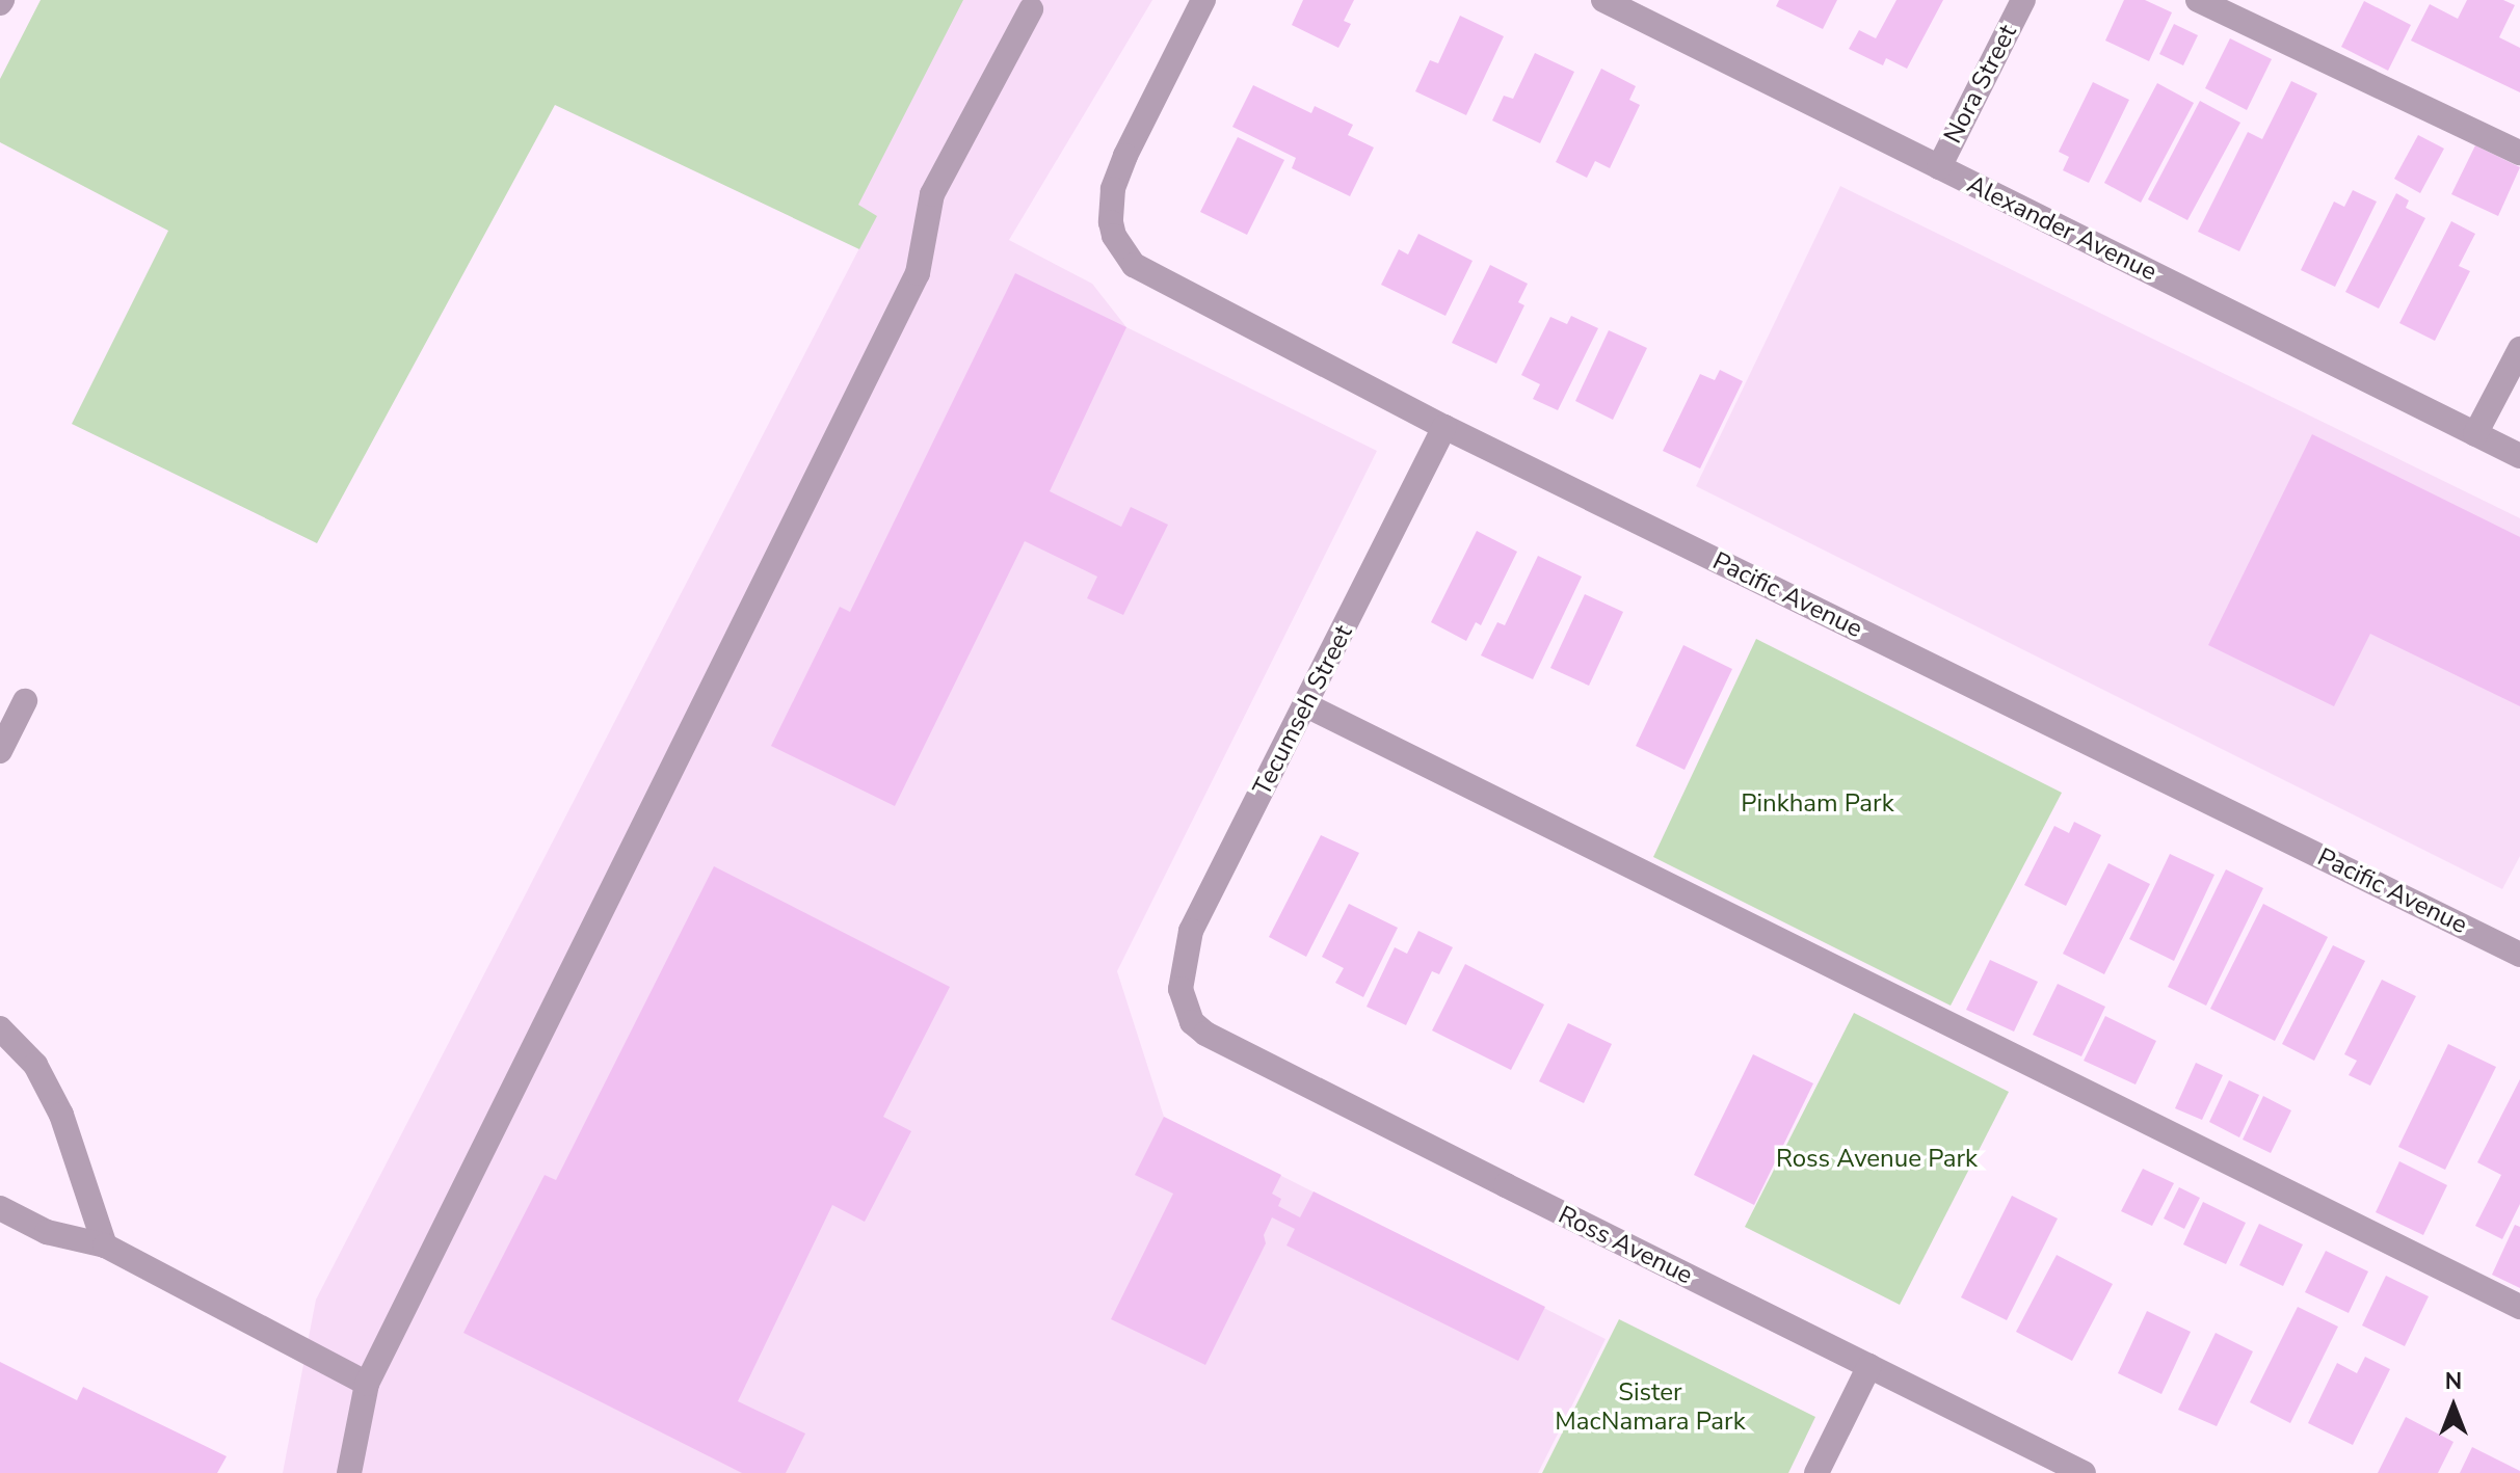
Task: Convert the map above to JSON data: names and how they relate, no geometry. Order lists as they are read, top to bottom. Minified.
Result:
{"streets":{"street":["Nora Street","Alexander Avenue","Pacific Avenue","Tecumseh Street","Ross Avenue"]},"crossings":[["Nora Street","Alexander Avenue"],["Pacific Avenue","Tecumseh Street"],["Tecumseh Street","Ross Avenue"]],"parks":["Pinkham Park","Ross Avenue Park","Sister MacNamara Park"],"north":"top"}
